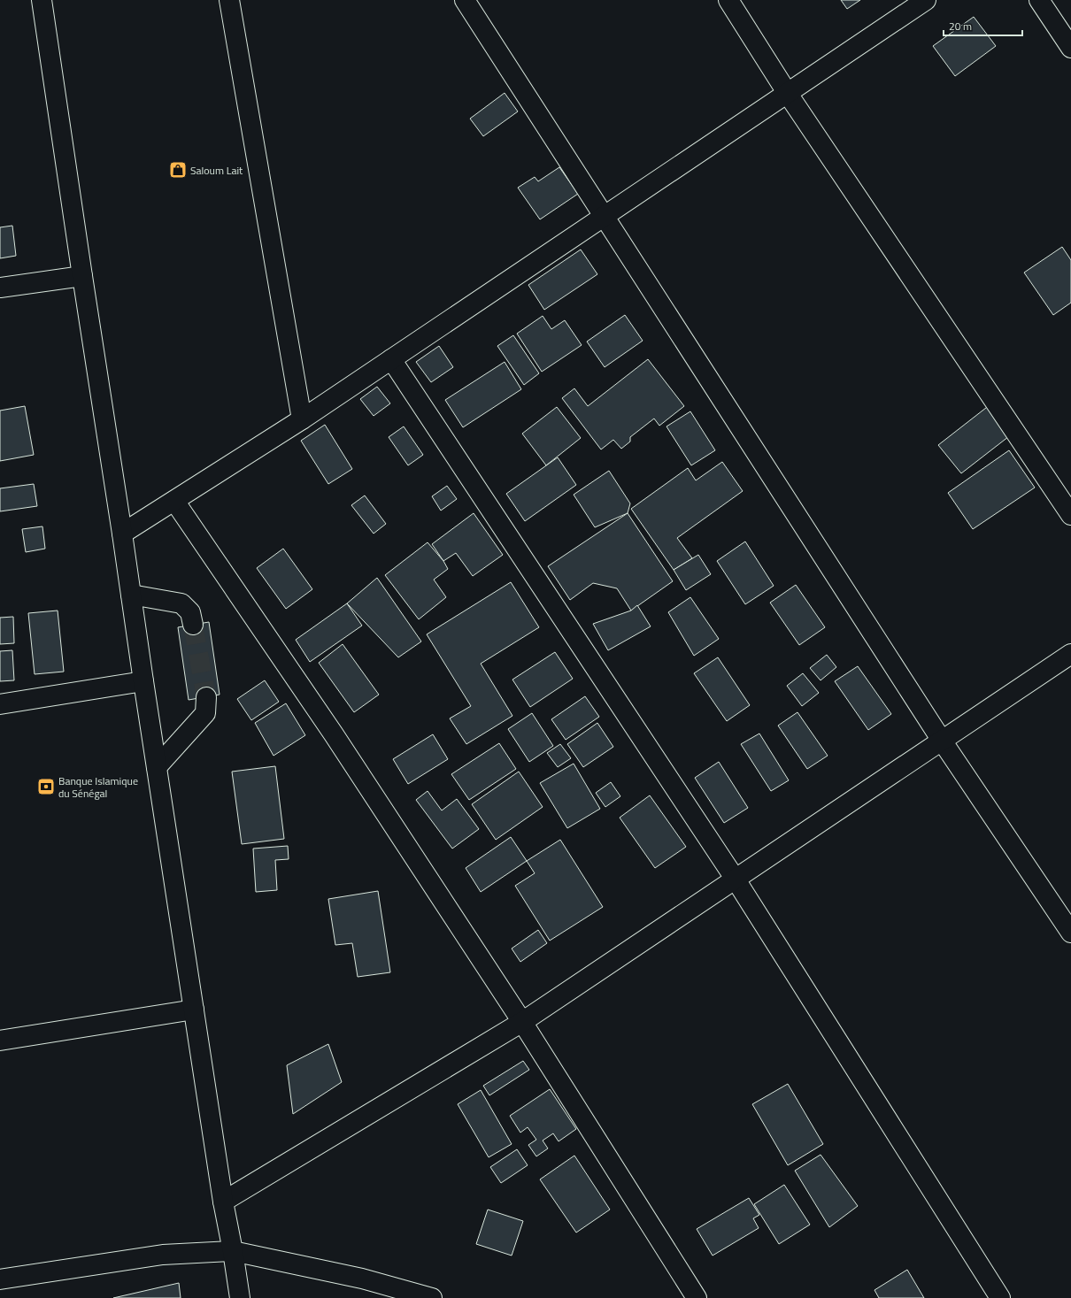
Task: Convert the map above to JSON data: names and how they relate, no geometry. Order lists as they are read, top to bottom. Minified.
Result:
{"places":{"shop":["Saloum Lait"],"bank":["Banque Islamique du Sénégal"]},"scale_bar":"20 m"}
